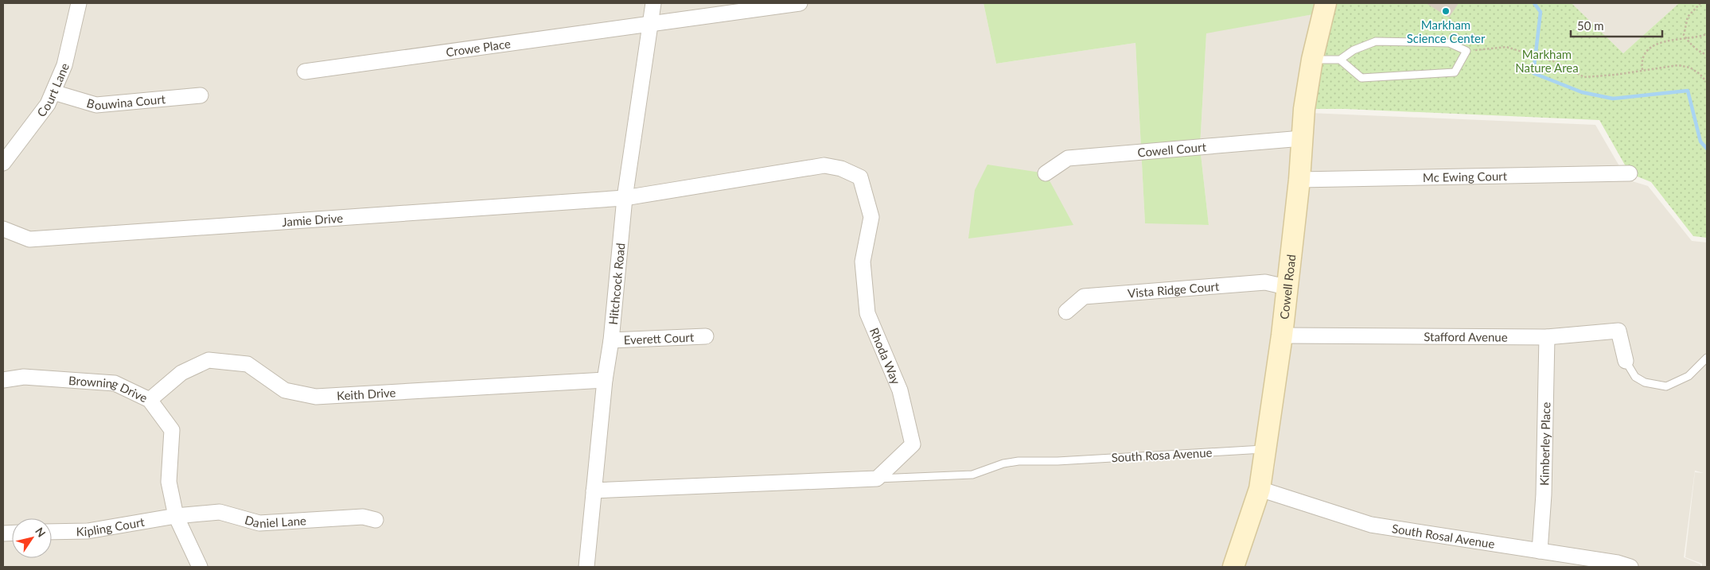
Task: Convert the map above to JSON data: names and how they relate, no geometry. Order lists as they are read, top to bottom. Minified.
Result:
{"streets":{"street":["Crowe Place","Court Lane","Bouwina Court","Cowell Court","Mc Ewing Court","Jamie Drive","Hitchcock Road","Cowell Road","Vista Ridge Court","Stafford Avenue","Everett Court","Rhoda Way","Browning Drive","Keith Drive","Kimberley Place","Daniel Lane","Kipling Court","South Rosal Avenue"],"lane":["South Rosa Avenue"]},"crossings":[["Crowe Place","Hitchcock Road"],["Court Lane","Bouwina Court"],["Cowell Court","Cowell Road"],["Mc Ewing Court","Cowell Road"],["Jamie Drive","Hitchcock Road"],["Jamie Drive","Rhoda Way"],["Hitchcock Road","Everett Court"],["Hitchcock Road","Rhoda Way"],["Hitchcock Road","Keith Drive"],["Cowell Road","Vista Ridge Court"],["Cowell Road","Stafford Avenue"],["Cowell Road","South Rosa Avenue"],["Cowell Road","South Rosal Avenue"],["Stafford Avenue","Kimberley Place"],["Rhoda Way","South Rosa Avenue"],["Browning Drive","Keith Drive"],["Browning Drive","Daniel Lane"],["Browning Drive","Kipling Court"],["Kimberley Place","South Rosal Avenue"],["Daniel Lane","Kipling Court"]],"parks":["Markham Nature Area"],"places":["Markham Science Center"],"scale_bar":"50 m","north":"top right"}
